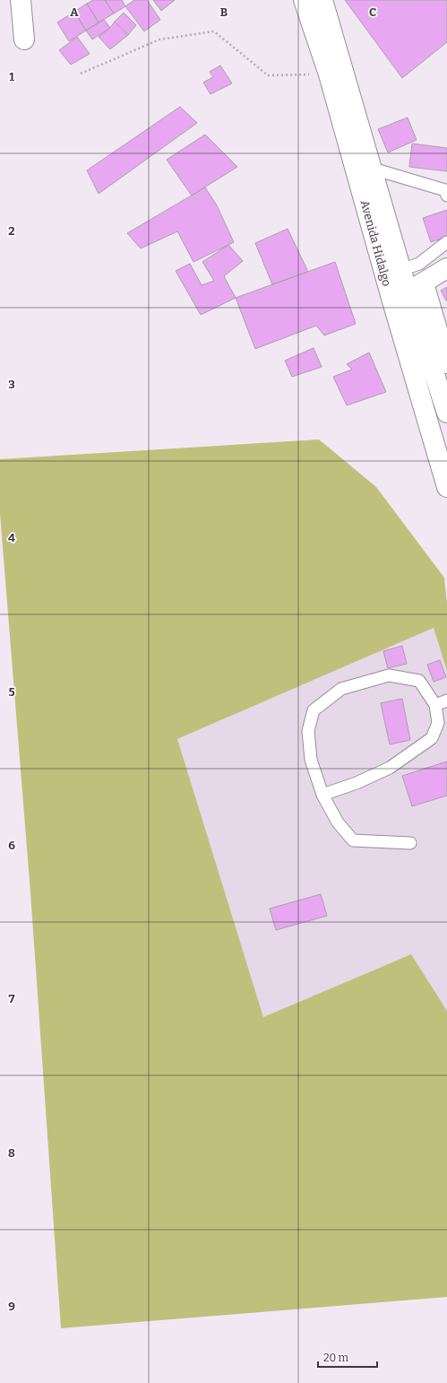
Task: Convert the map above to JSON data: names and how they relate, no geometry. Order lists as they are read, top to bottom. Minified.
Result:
{"streets":{"main road":["Avenida Hidalgo"]},"scale_bar":"20 m","grid":{"columns":["A","B","C"],"rows":["1","2","3","4","5","6","7","8","9"]}}
